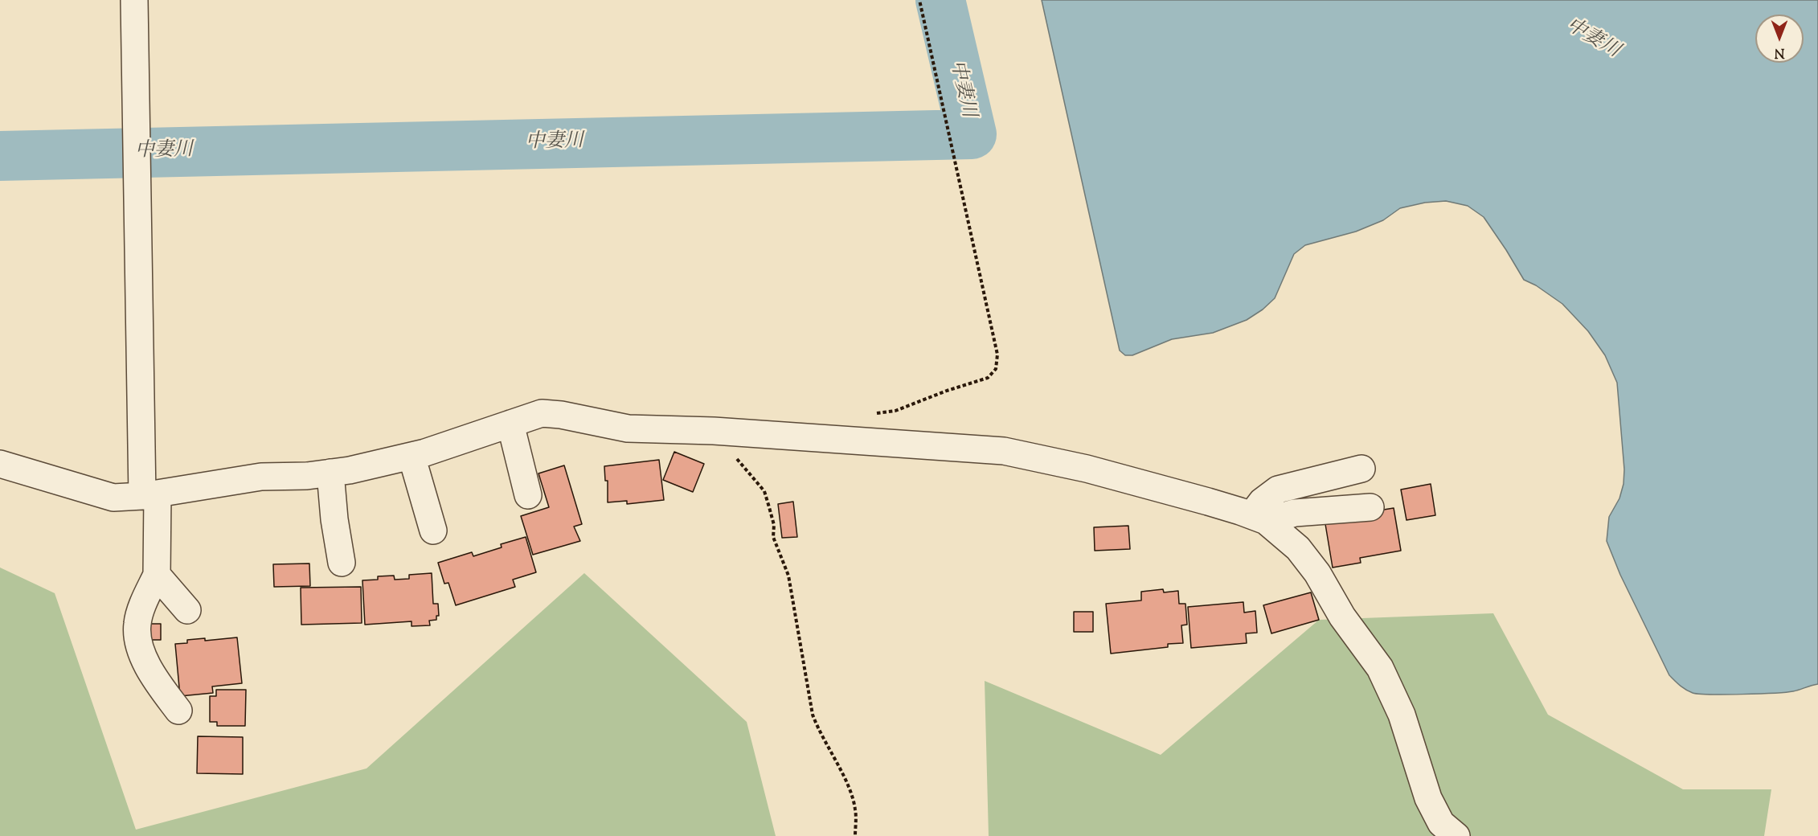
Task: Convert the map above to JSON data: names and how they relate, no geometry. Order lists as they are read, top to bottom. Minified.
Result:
{"water":["中妻川"],"north":"bottom"}
